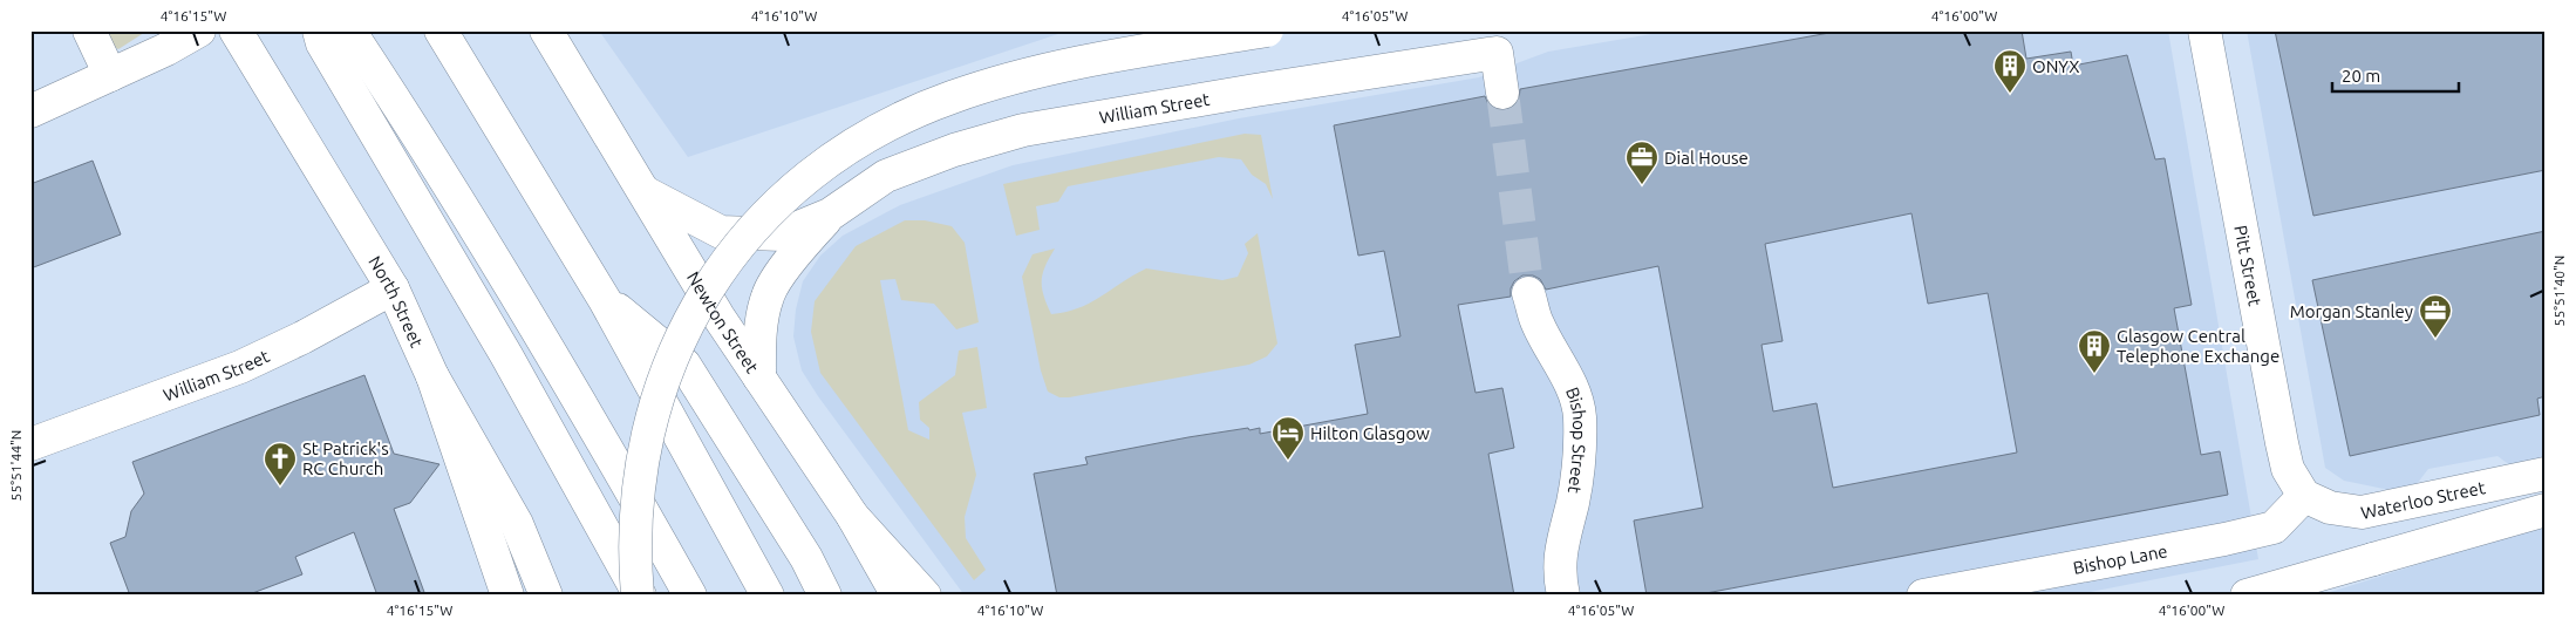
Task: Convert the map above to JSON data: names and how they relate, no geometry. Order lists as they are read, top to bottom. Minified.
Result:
{"streets":{"main road":["William Street","Pitt Street","North Street","Newton Street","Bishop Street","Waterloo Street","Bishop Lane"]},"crossings":[["William Street","North Street"],["William Street","Newton Street"],["Pitt Street","Waterloo Street"],["Pitt Street","Bishop Lane"],["Waterloo Street","Bishop Lane"]],"places":{"building":["ONYX","Glasgow Central Telephone Exchange"],"office":["Dial House","Morgan Stanley"],"hotel":["Hilton Glasgow"],"church":["St Patrick's RC Church"]},"scale_bar":"20 m","coordinates":["4°16'15\"W","4°16'10\"W","4°16'05\"W","4°16'00\"W","55°51'40\"N","55°51'44\"N"]}
